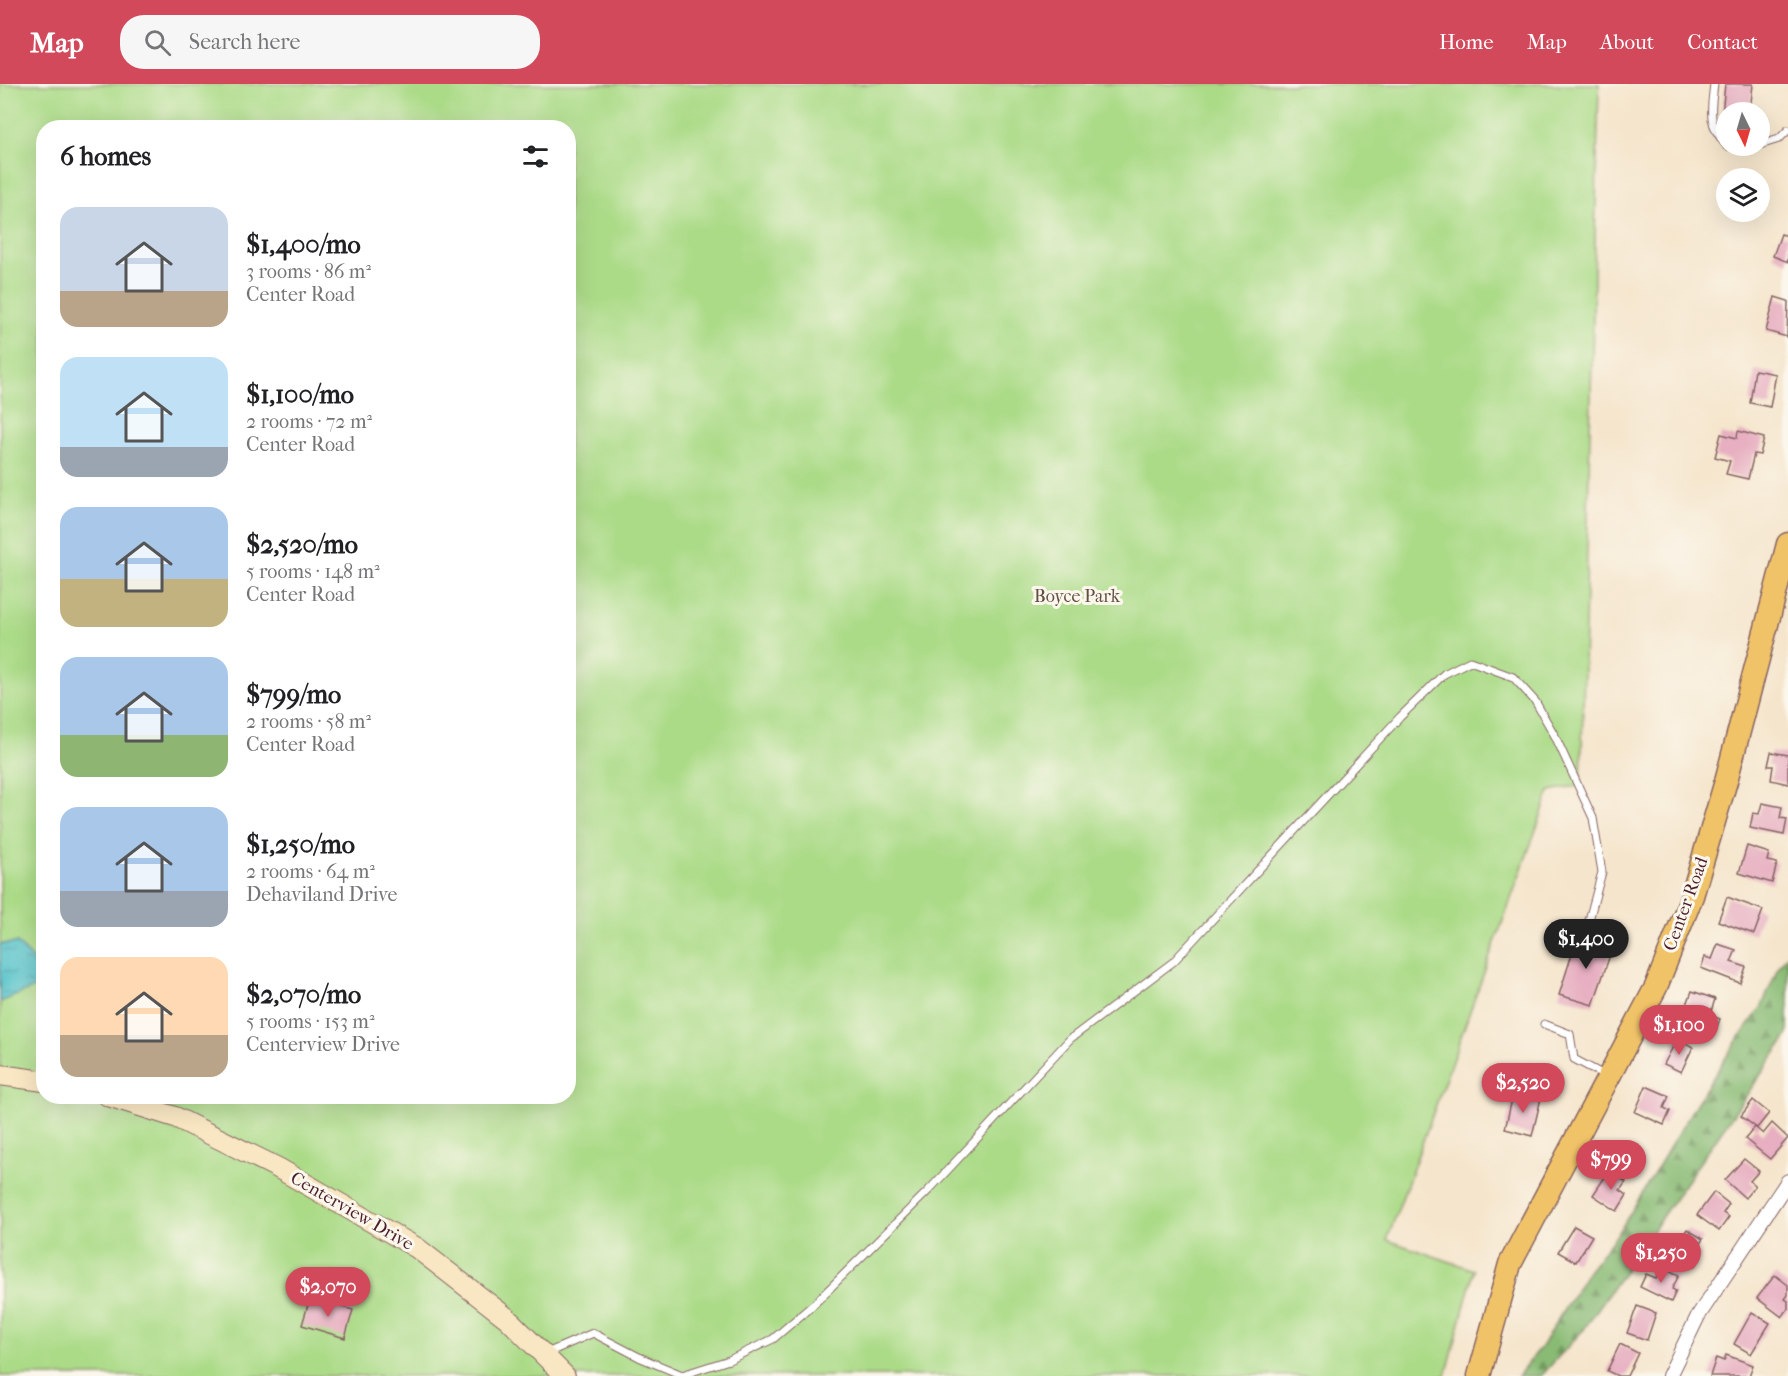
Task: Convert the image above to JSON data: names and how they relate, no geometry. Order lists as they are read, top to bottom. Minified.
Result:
{"streets":{"main road":["Center Road"],"street":["Centerview Drive"]},"parks":["Boyce Park"],"north":"bottom","page":{"header":"Map","search":"Search here","nav":["Home","Map","About","Contact"],"heading":"6 homes","list":[{"name":"$1,400/mo","note":"3 rooms · 86 m² · Center Road"},{"name":"$1,100/mo","note":"2 rooms · 72 m² · Center Road"},{"name":"$2,520/mo","note":"5 rooms · 148 m² · Center Road"},{"name":"$799/mo","note":"2 rooms · 58 m² · Center Road"},{"name":"$1,250/mo","note":"2 rooms · 64 m² · Dehaviland Drive"},{"name":"$2,070/mo","note":"5 rooms · 153 m² · Centerview Drive"}],"price":["$1,400","$1,100","$2,520","$799","$1,250","$2,070"]}}
